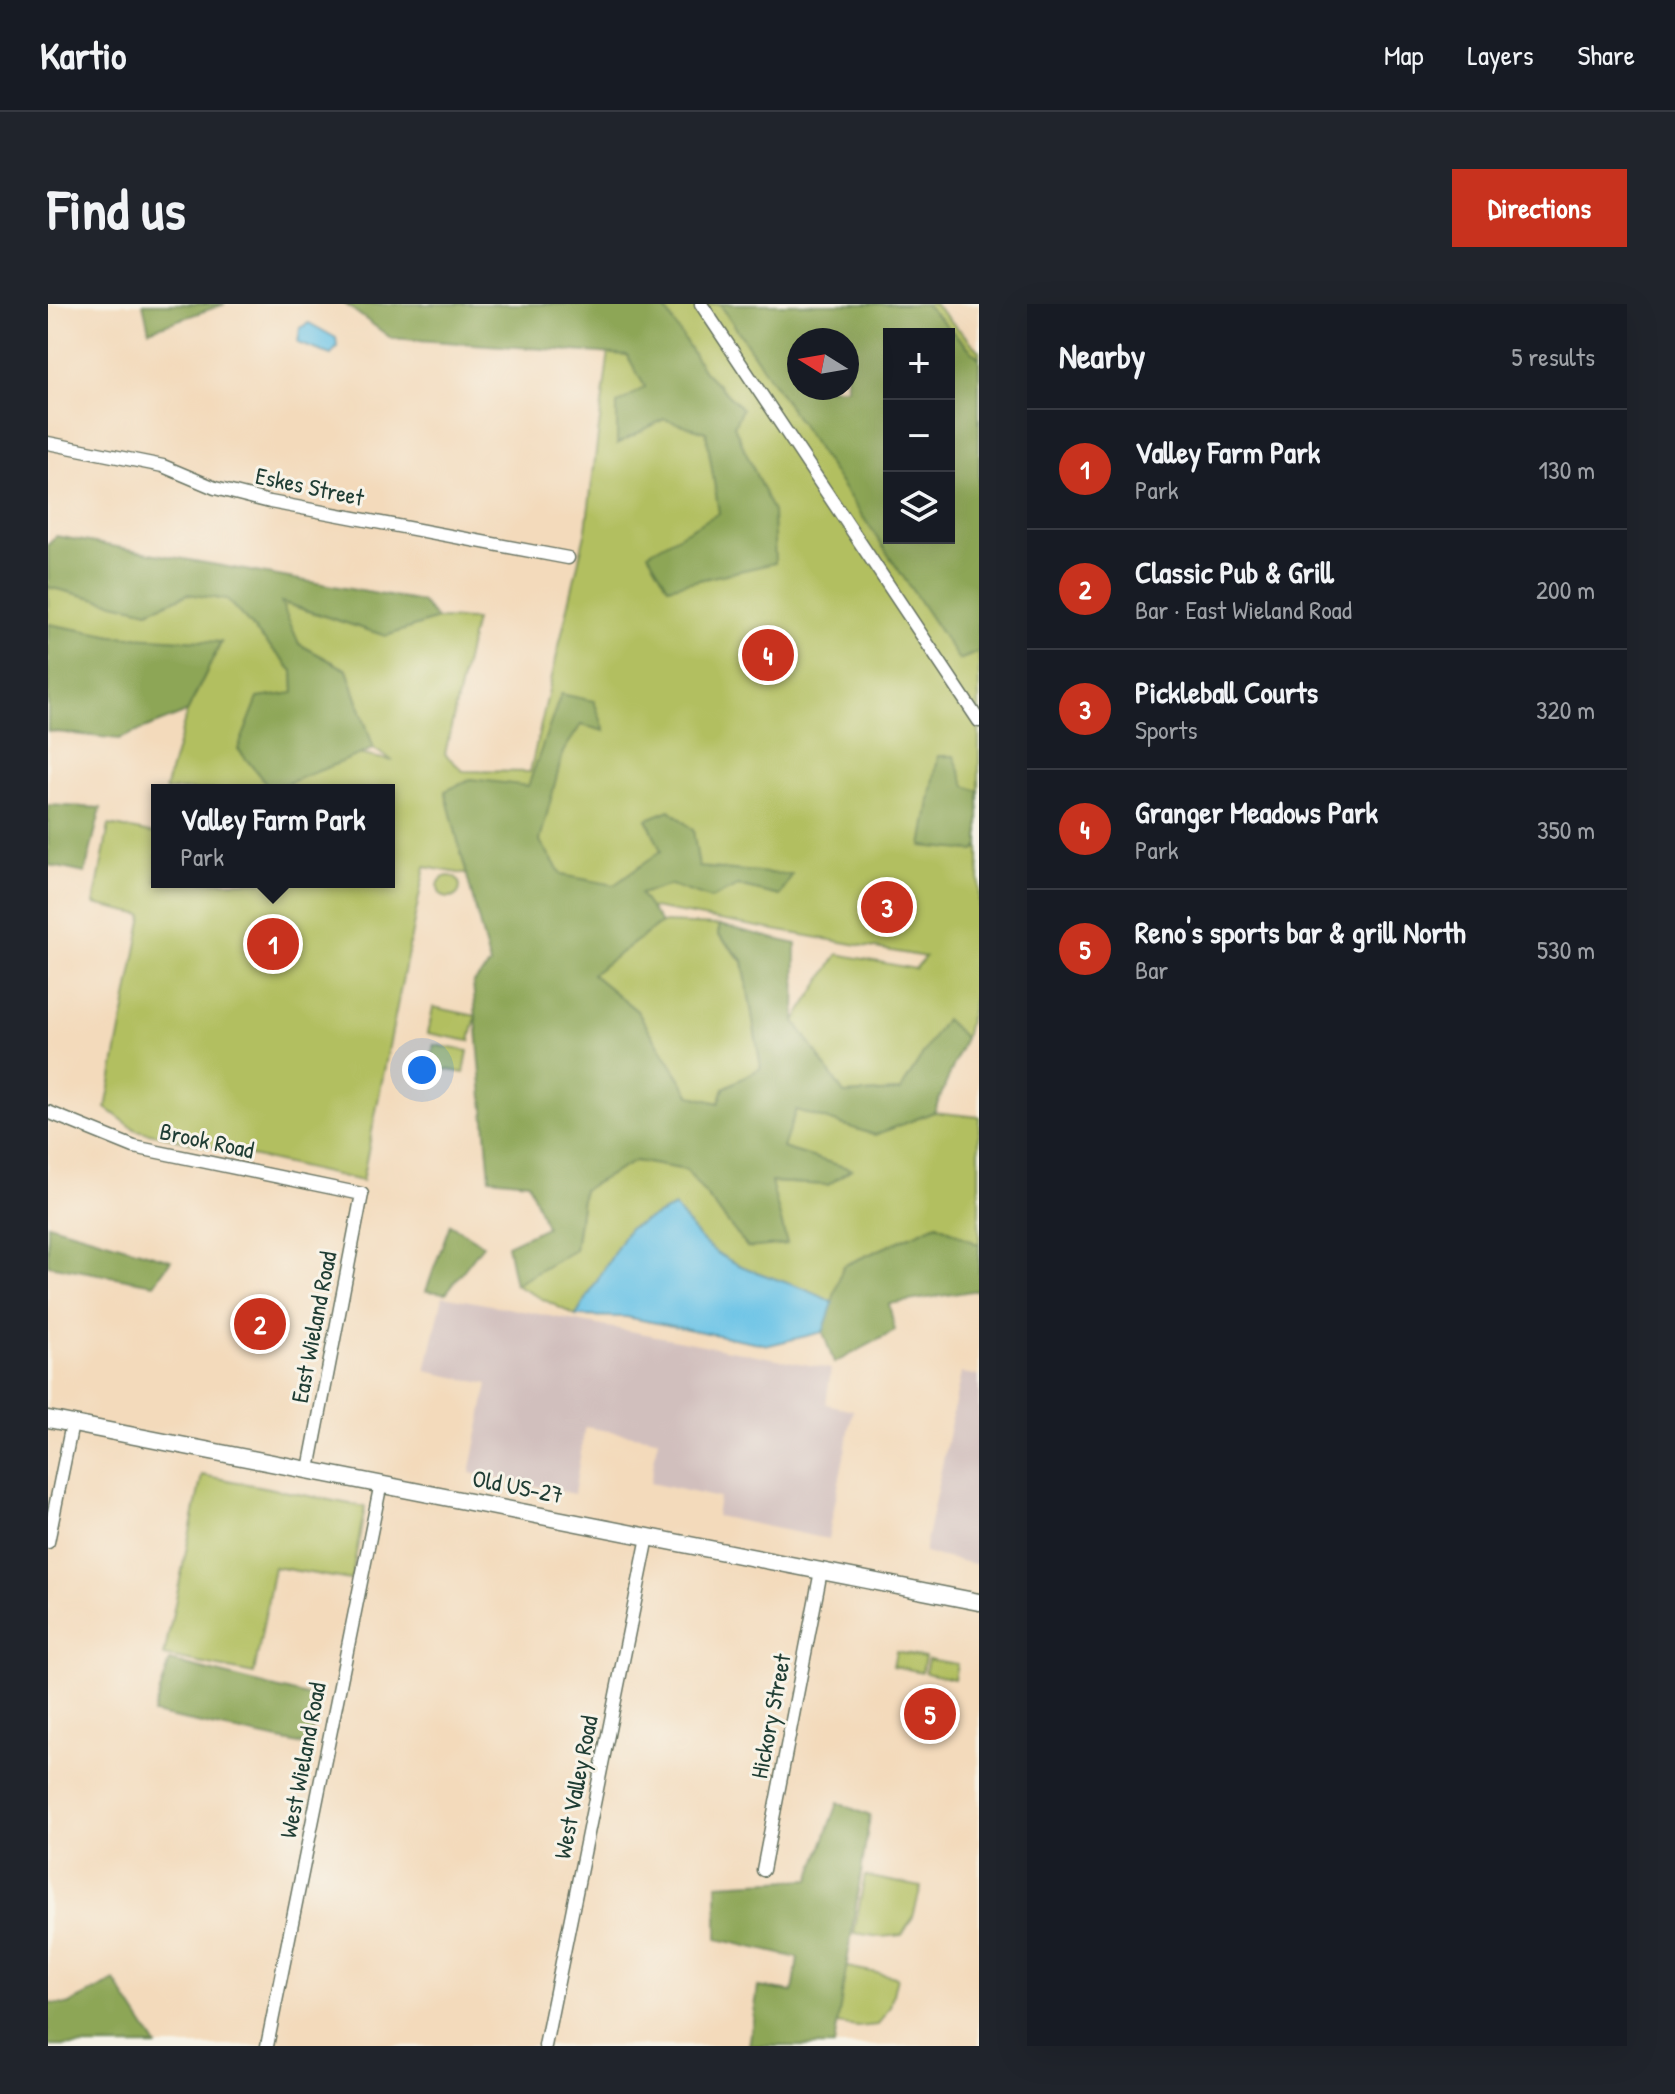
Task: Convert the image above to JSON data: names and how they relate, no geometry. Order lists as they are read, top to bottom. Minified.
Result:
{"streets":{"main road":["Old US-27"],"street":["Eskes Street","Brook Road","East Wieland Road","Hickory Street","West Wieland Road","West Valley Road"]},"crossings":[["Brook Road","East Wieland Road"],["East Wieland Road","Old US-27"],["Old US-27","Hickory Street"],["Old US-27","West Wieland Road"],["Old US-27","West Valley Road"]],"north":"left","page":{"header":"Kartio","nav":["Map","Layers","Share"],"buttons":"Directions","title":"Find us","heading":["Nearby","5 results"],"map_buttons":["+","−"],"list":[{"mark":"1","name":"Valley Farm Park","note":"Park","value":"130 m"},{"mark":"2","name":"Classic Pub & Grill","note":"Bar · East Wieland Road","value":"200 m"},{"mark":"3","name":"Pickleball Courts","note":"Sports","value":"320 m"},{"mark":"4","name":"Granger Meadows Park","note":"Park","value":"350 m"},{"mark":"5","name":"Reno's sports bar & grill North","note":"Bar","value":"530 m"}],"pins":["4","3","1","2","5"],"popup":["Valley Farm Park","Park"]}}
